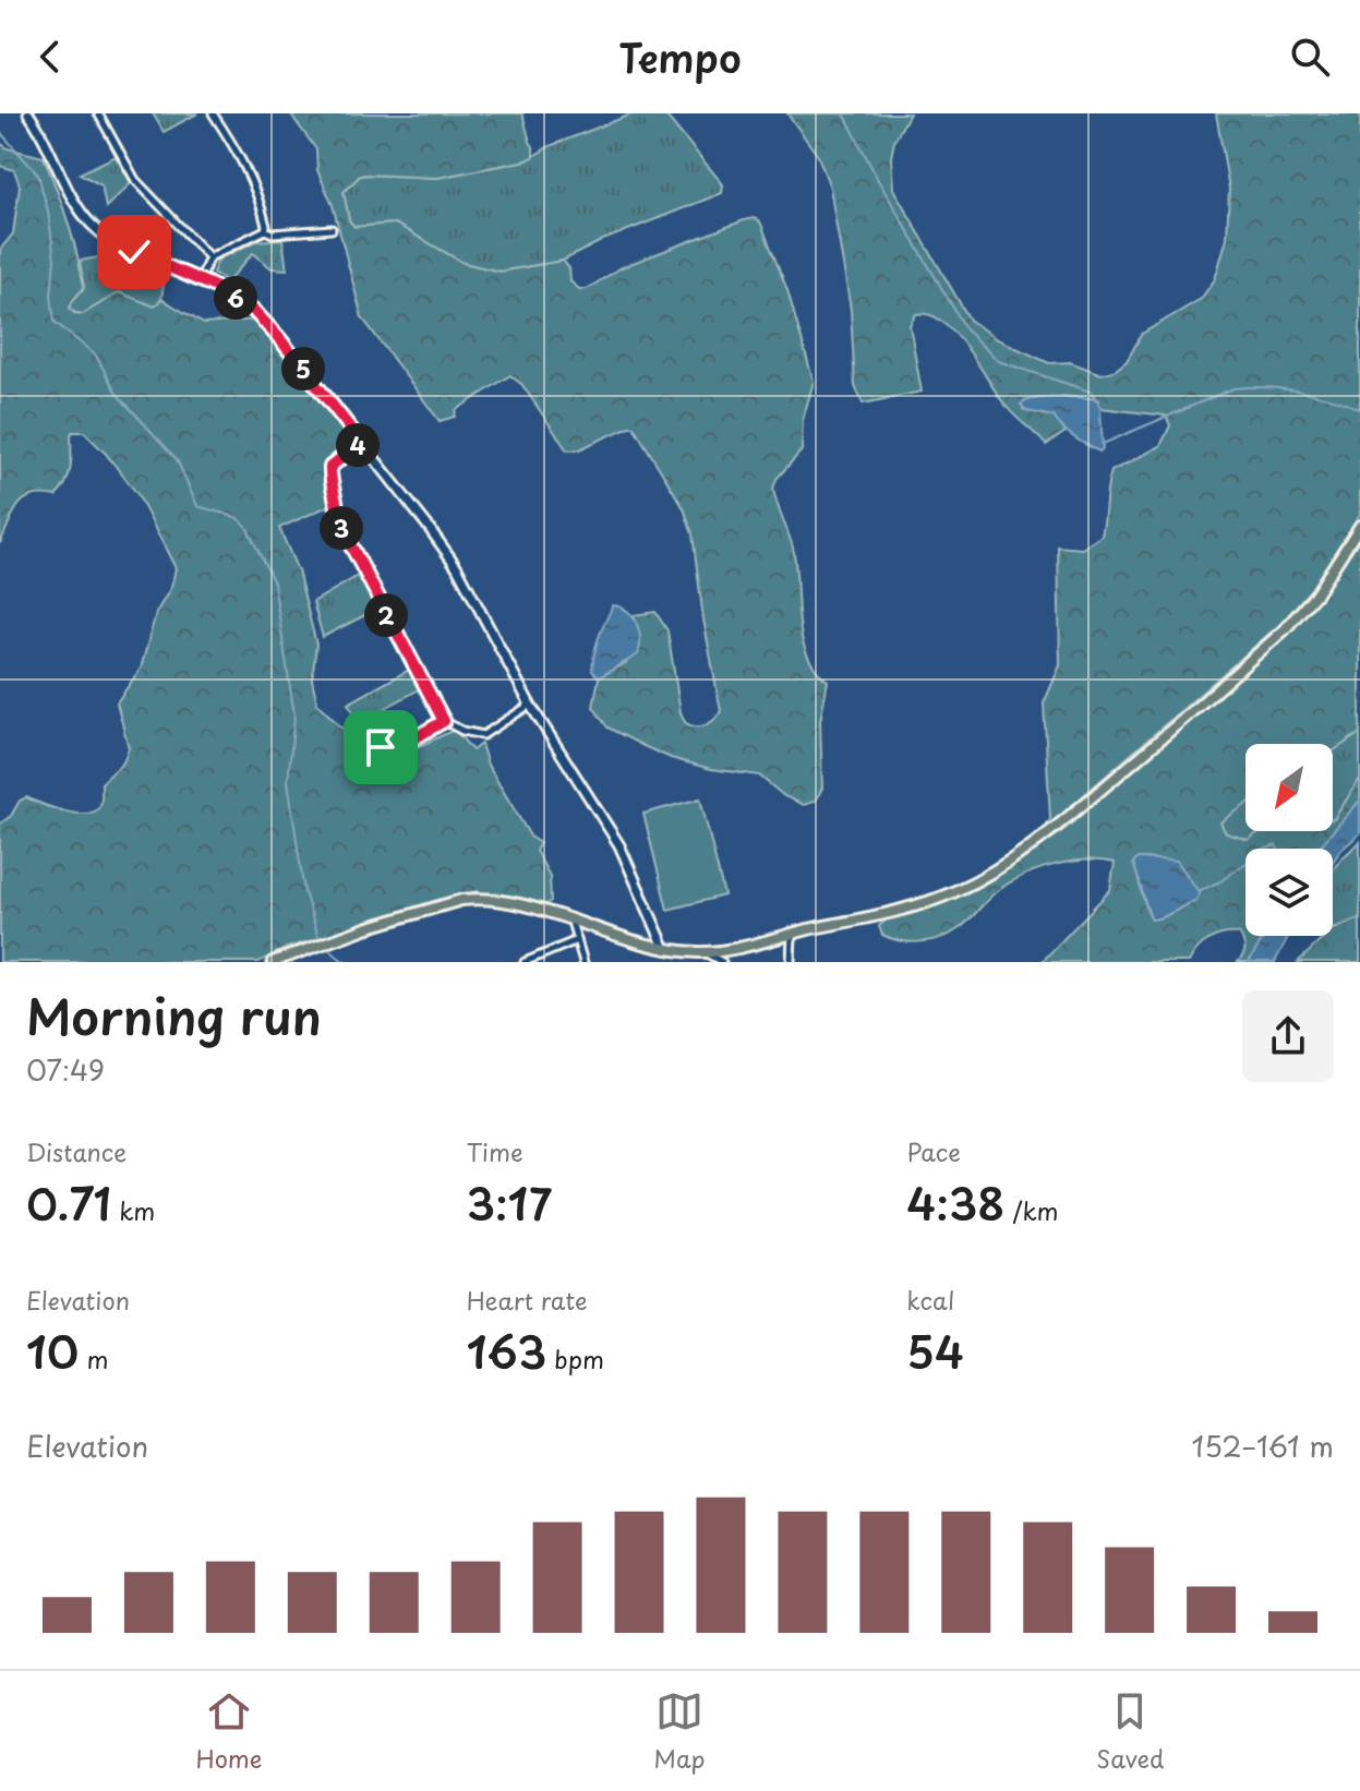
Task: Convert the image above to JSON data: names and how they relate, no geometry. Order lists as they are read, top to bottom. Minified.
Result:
{"north":"bottom left","page":{"header":"Tempo","pins":["6","5","4","3","2"],"heading":["Morning run","07:49"],"stats":[["Distance","0.71 km"],["Time","3:17"],["Pace","4:38 /km"],["Elevation","10 m"],["Heart rate","163 bpm"],["kcal","54"]],"chart":["Elevation","152–161 m"],"tabs":["Home","Map","Saved"]}}
